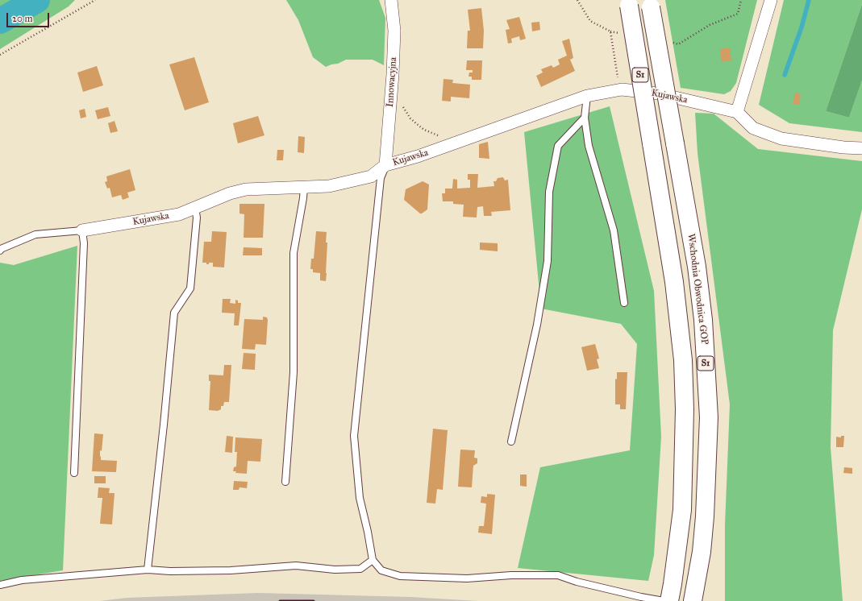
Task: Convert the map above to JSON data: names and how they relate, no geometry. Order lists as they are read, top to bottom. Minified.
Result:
{"streets":{"highway":["S1","Wschodnia Obwodnica GOP"],"street":["Innowacyjna","Kujawska"]},"crossings":[["Innowacyjna","Kujawska"]],"scale_bar":"20 m"}
